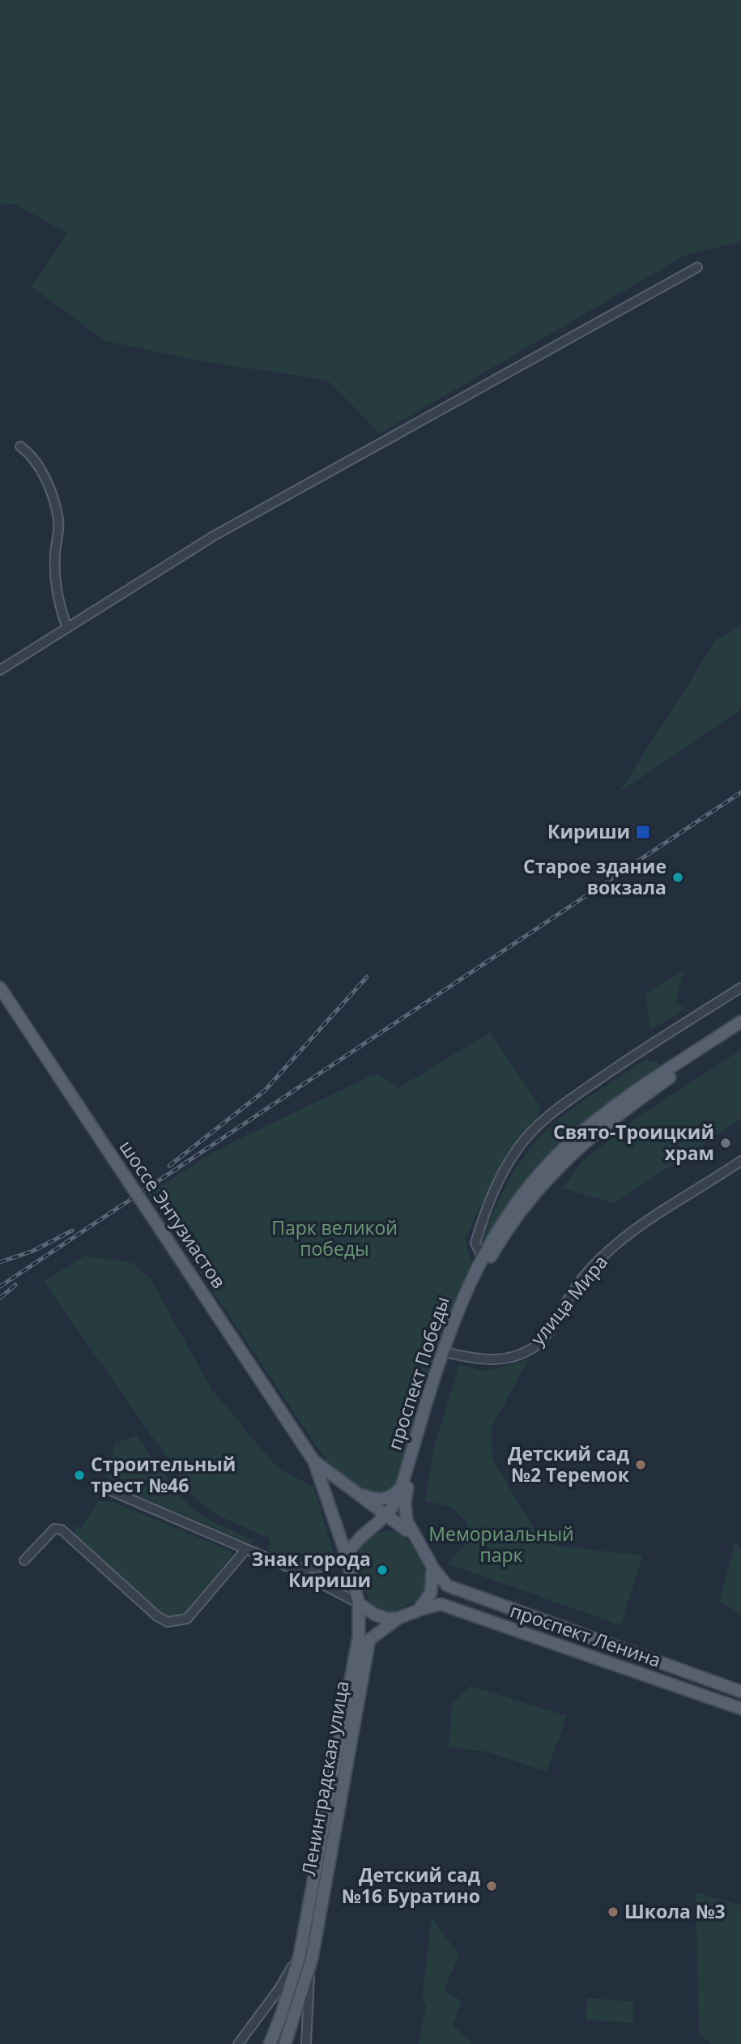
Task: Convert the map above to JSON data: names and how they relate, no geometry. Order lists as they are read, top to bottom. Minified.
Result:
{"streets":{"main road":["шоссе Энтузиастов","проспект Победы","проспект Ленина","Ленинградская улица"],"street":["улица Мира"]},"crossings":[["улица Мира","проспект Победы"],["проспект Ленина","Ленинградская улица"]],"parks":["Парк великой победы","Мемориальный парк"],"places":{"transit":["Кириши"],"other":["Старое здание вокзала","Свято-Троицкий храм","Детский сад №2 Теремок","Строительный трест №46","Знак города Кириши","Детский сад №16 Буратино","Школа №3"]}}
